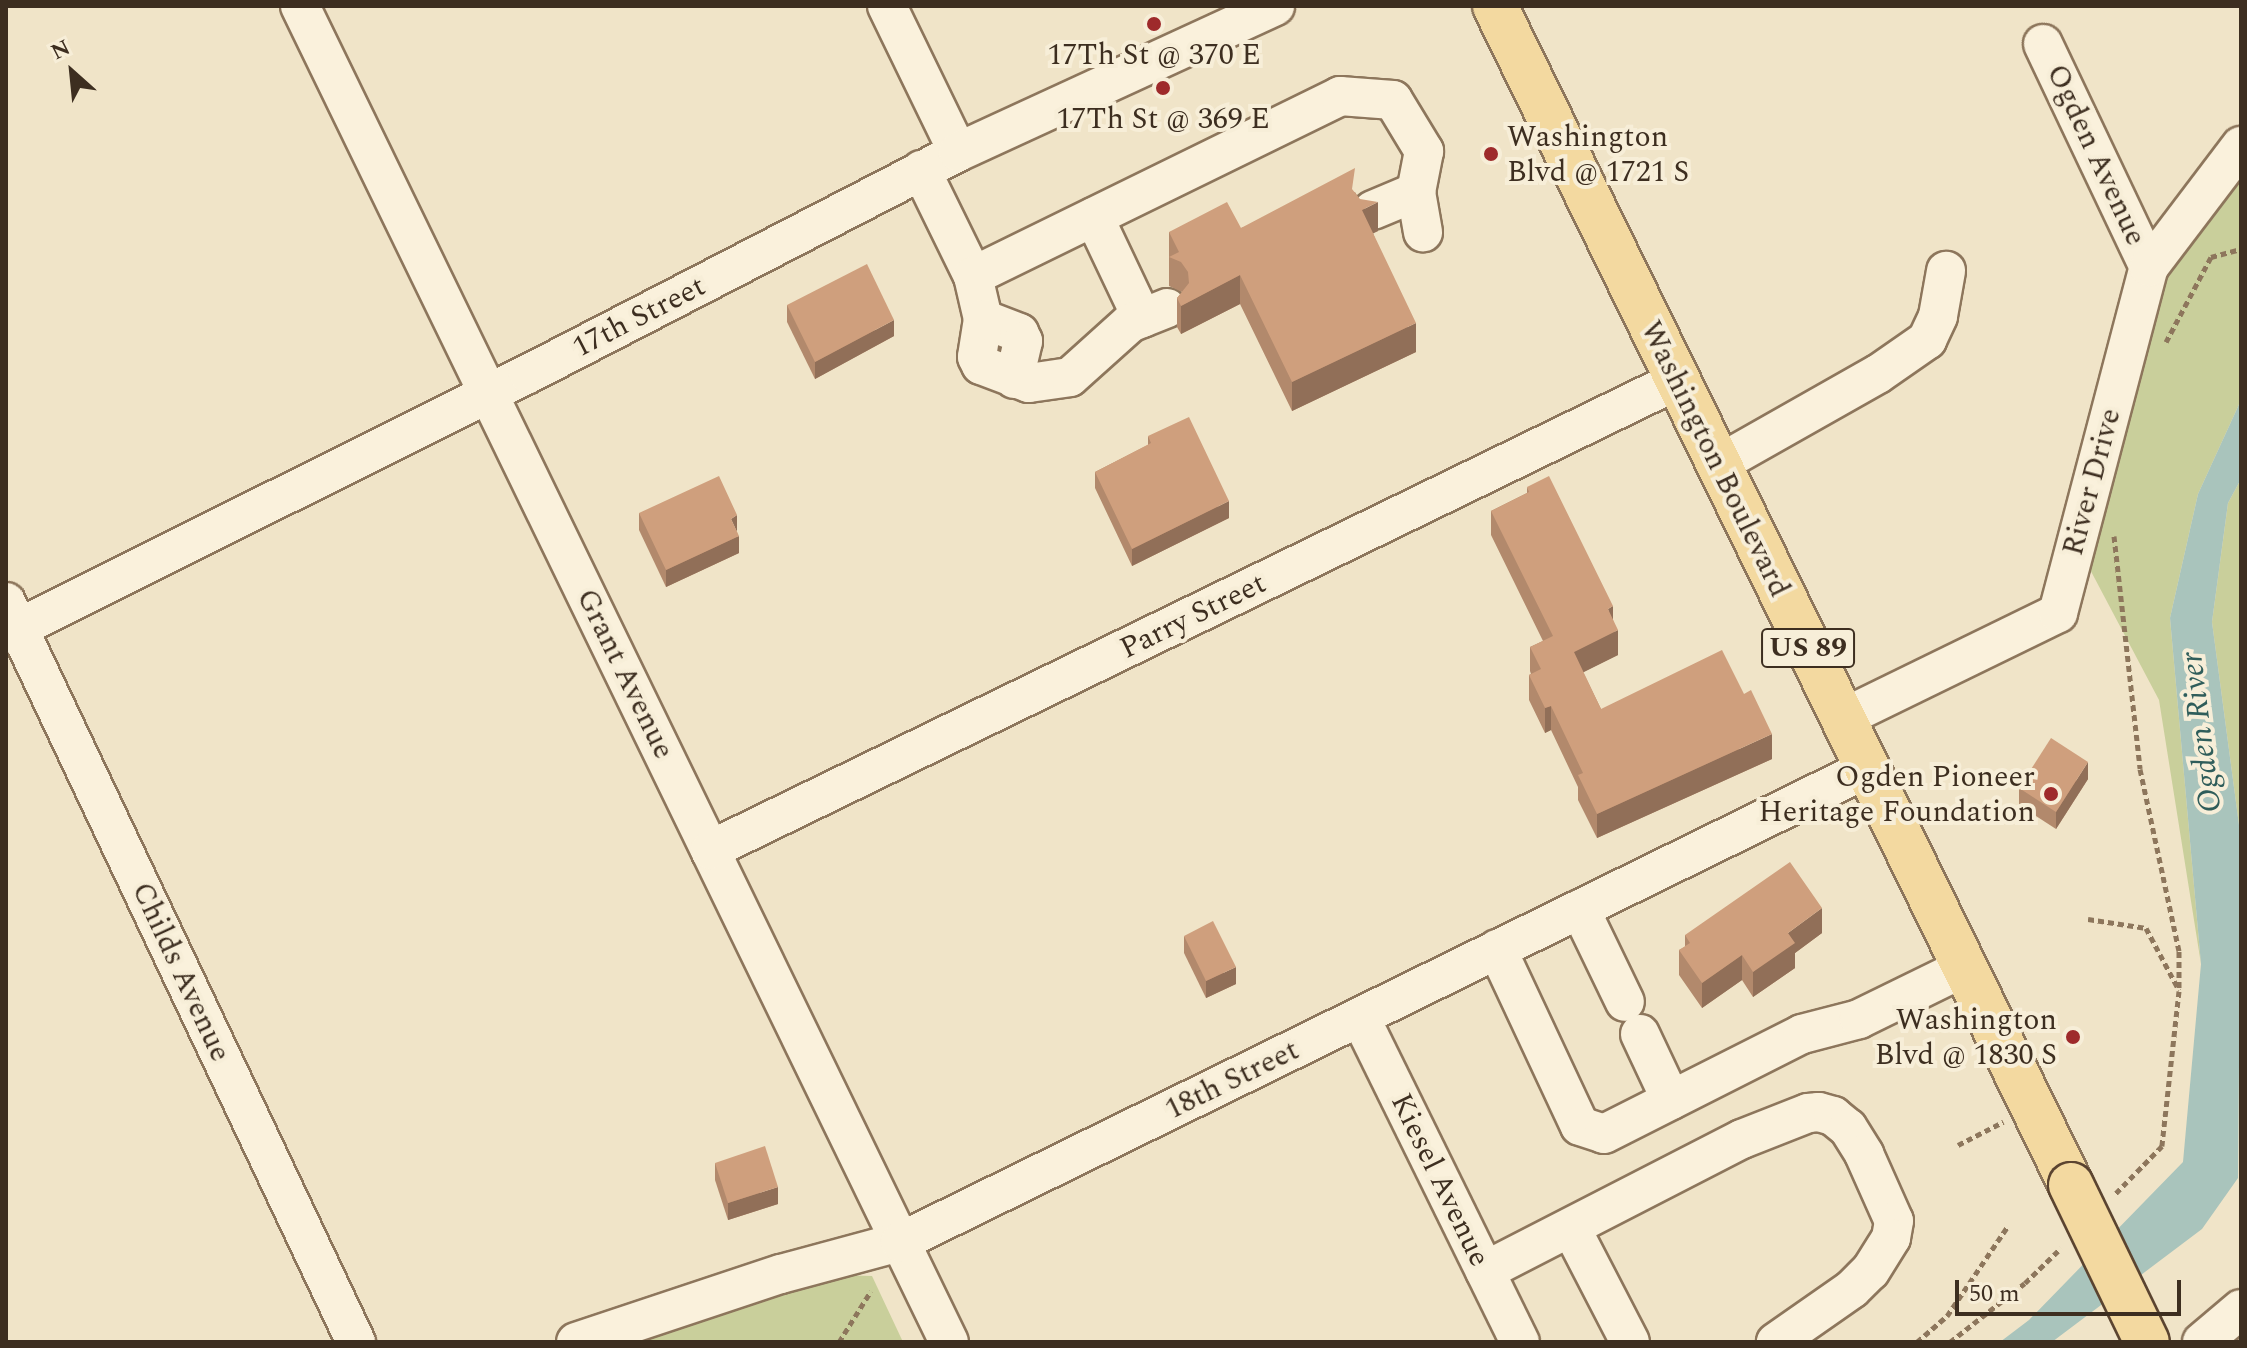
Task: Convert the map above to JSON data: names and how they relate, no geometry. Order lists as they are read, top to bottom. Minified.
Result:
{"streets":{"main road":["Washington Boulevard","US 89"],"street":["Ogden Avenue","17th Street","River Drive","Parry Street","Grant Avenue","Childs Avenue","18th Street","Kiesel Avenue"]},"crossings":[["Ogden Avenue","River Drive"],["17th Street","Grant Avenue"],["17th Street","Childs Avenue"],["Washington Boulevard","River Drive"],["Washington Boulevard","Parry Street"],["Washington Boulevard","18th Street"],["Parry Street","Grant Avenue"],["Grant Avenue","18th Street"],["18th Street","Kiesel Avenue"]],"water":["Ogden River"],"places":["17Th St @ 370 E","17Th St @ 369 E","Washington Blvd @ 1721 S","Ogden Pioneer Heritage Foundation","Washington Blvd @ 1830 S"],"scale_bar":"50 m","north":"top left"}
